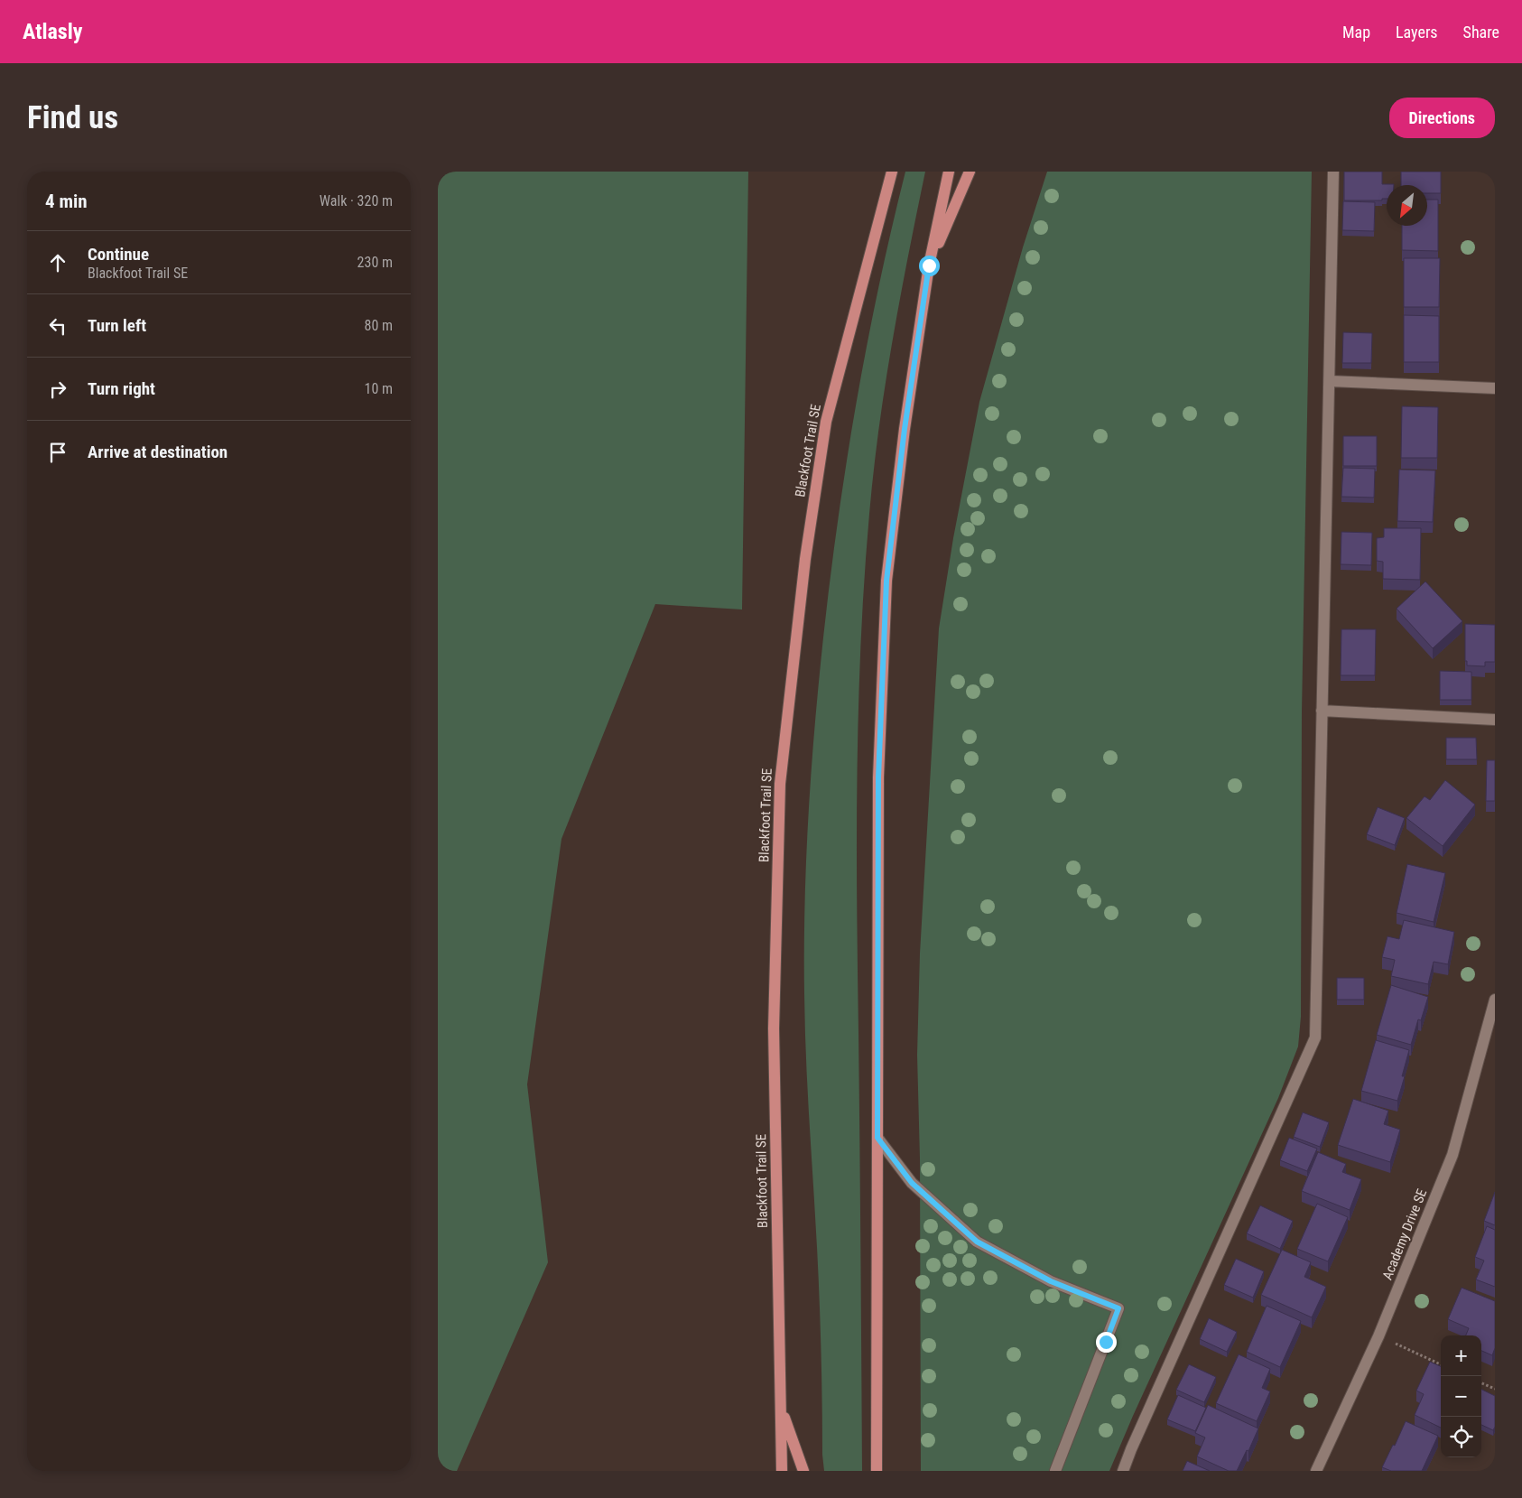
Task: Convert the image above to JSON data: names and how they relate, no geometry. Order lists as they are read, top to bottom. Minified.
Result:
{"streets":{"main road":["Blackfoot Trail SE"],"street":["Academy Drive SE"]},"north":"bottom left","page":{"header":"Atlasly","nav":["Map","Layers","Share"],"buttons":"Directions","title":"Find us","heading":["4 min","Walk · 320 m"],"list":[["Continue","Blackfoot Trail SE","230 m"],["Turn left","80 m"],["Turn right","10 m"],"Arrive at destination"],"map_buttons":["+","−"]}}
